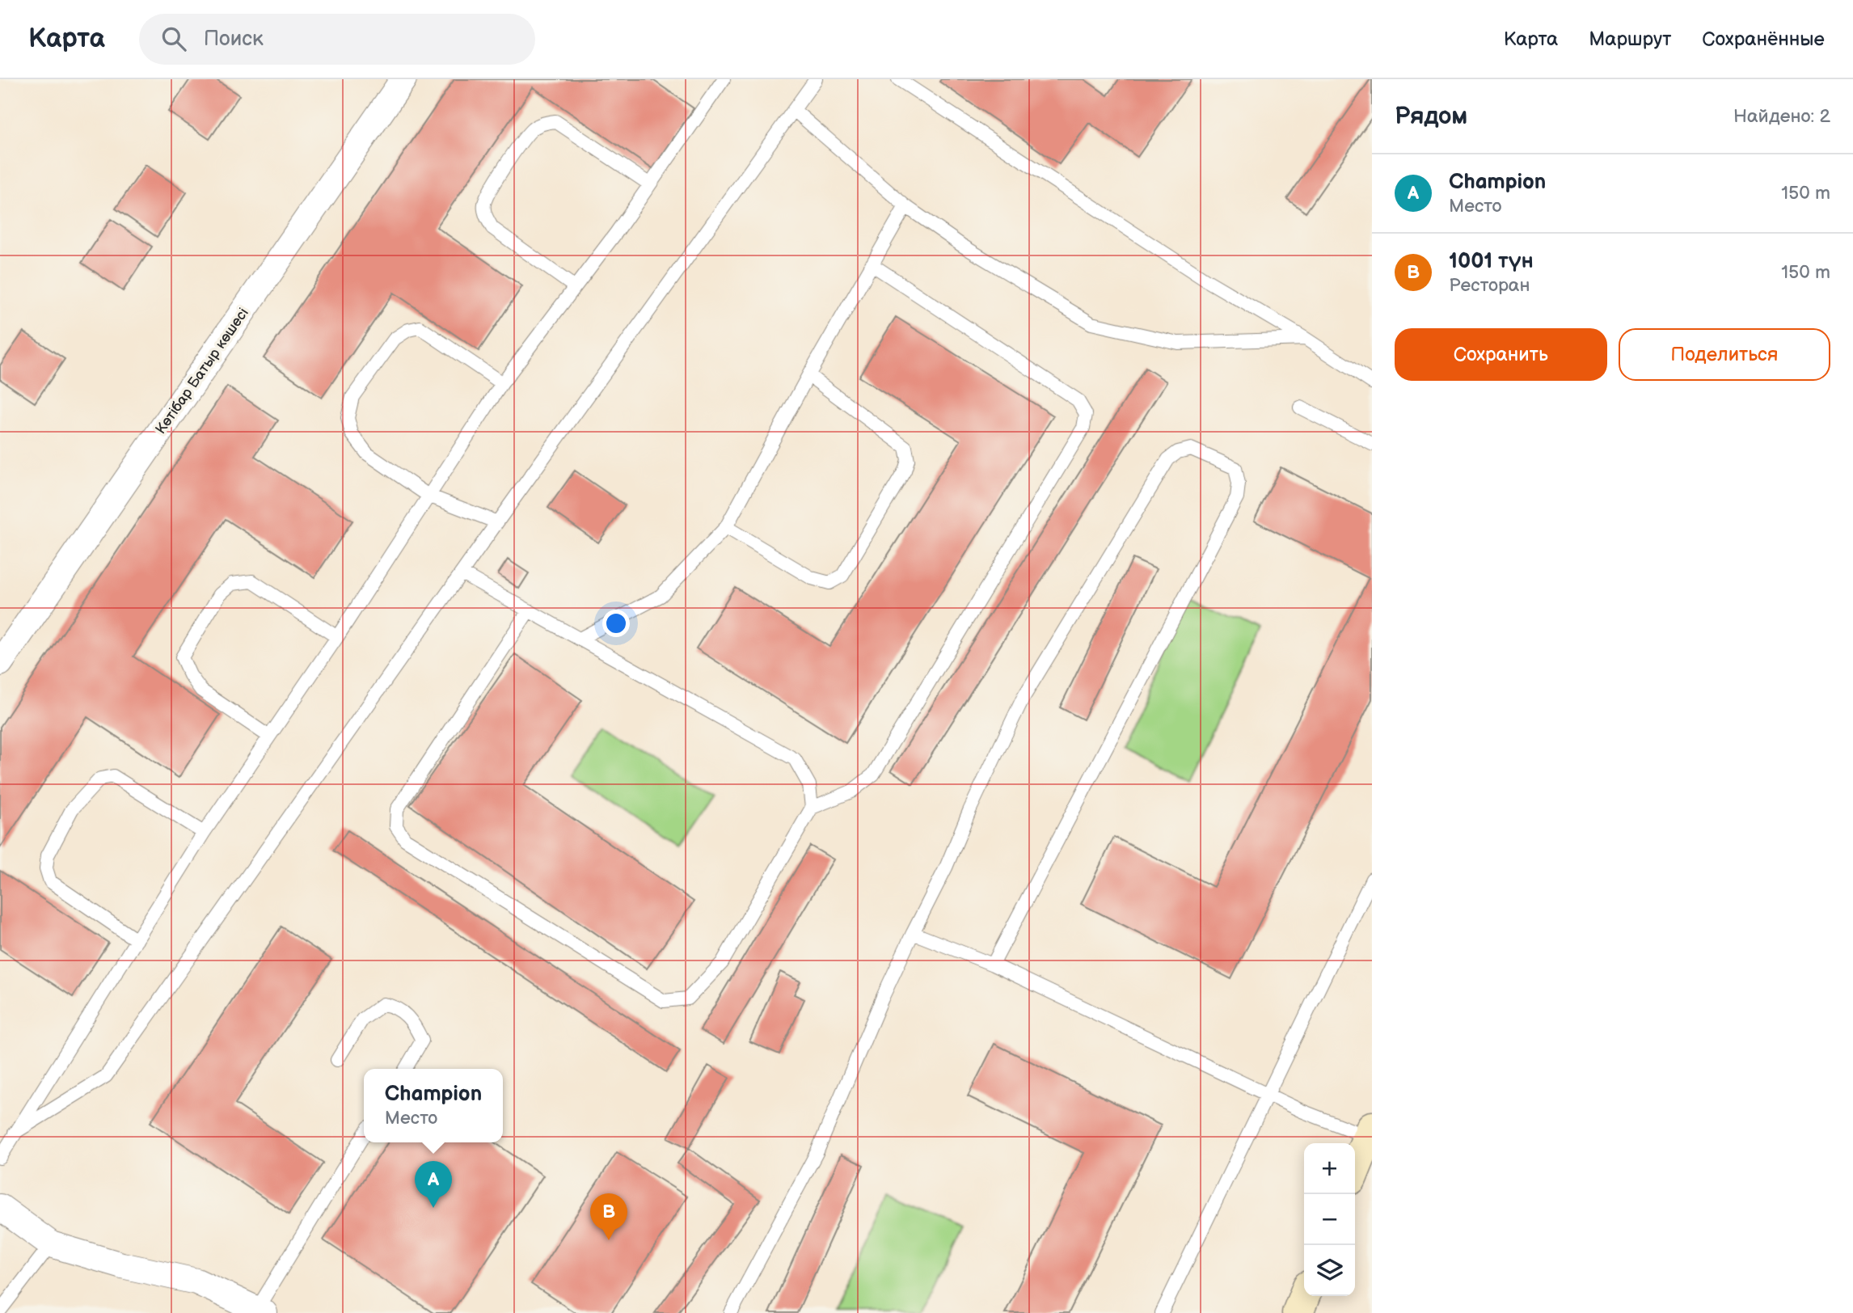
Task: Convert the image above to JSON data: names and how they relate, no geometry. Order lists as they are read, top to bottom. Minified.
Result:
{"streets":{"street":["Көтібар Батыр көшесі"]},"page":{"header":"Карта","search":"Поиск","nav":["Карта","Маршрут","Сохранённые"],"heading":["Рядом","Найдено: 2"],"list":[{"mark":"A","name":"Champion","note":"Место","value":"150 m"},{"mark":"B","name":"1001 түн","note":"Ресторан","value":"150 m"}],"buttons":["Сохранить","Поделиться"],"popup":["Champion","Место"],"map_buttons":["+","−"],"pins":["A","B"]}}
